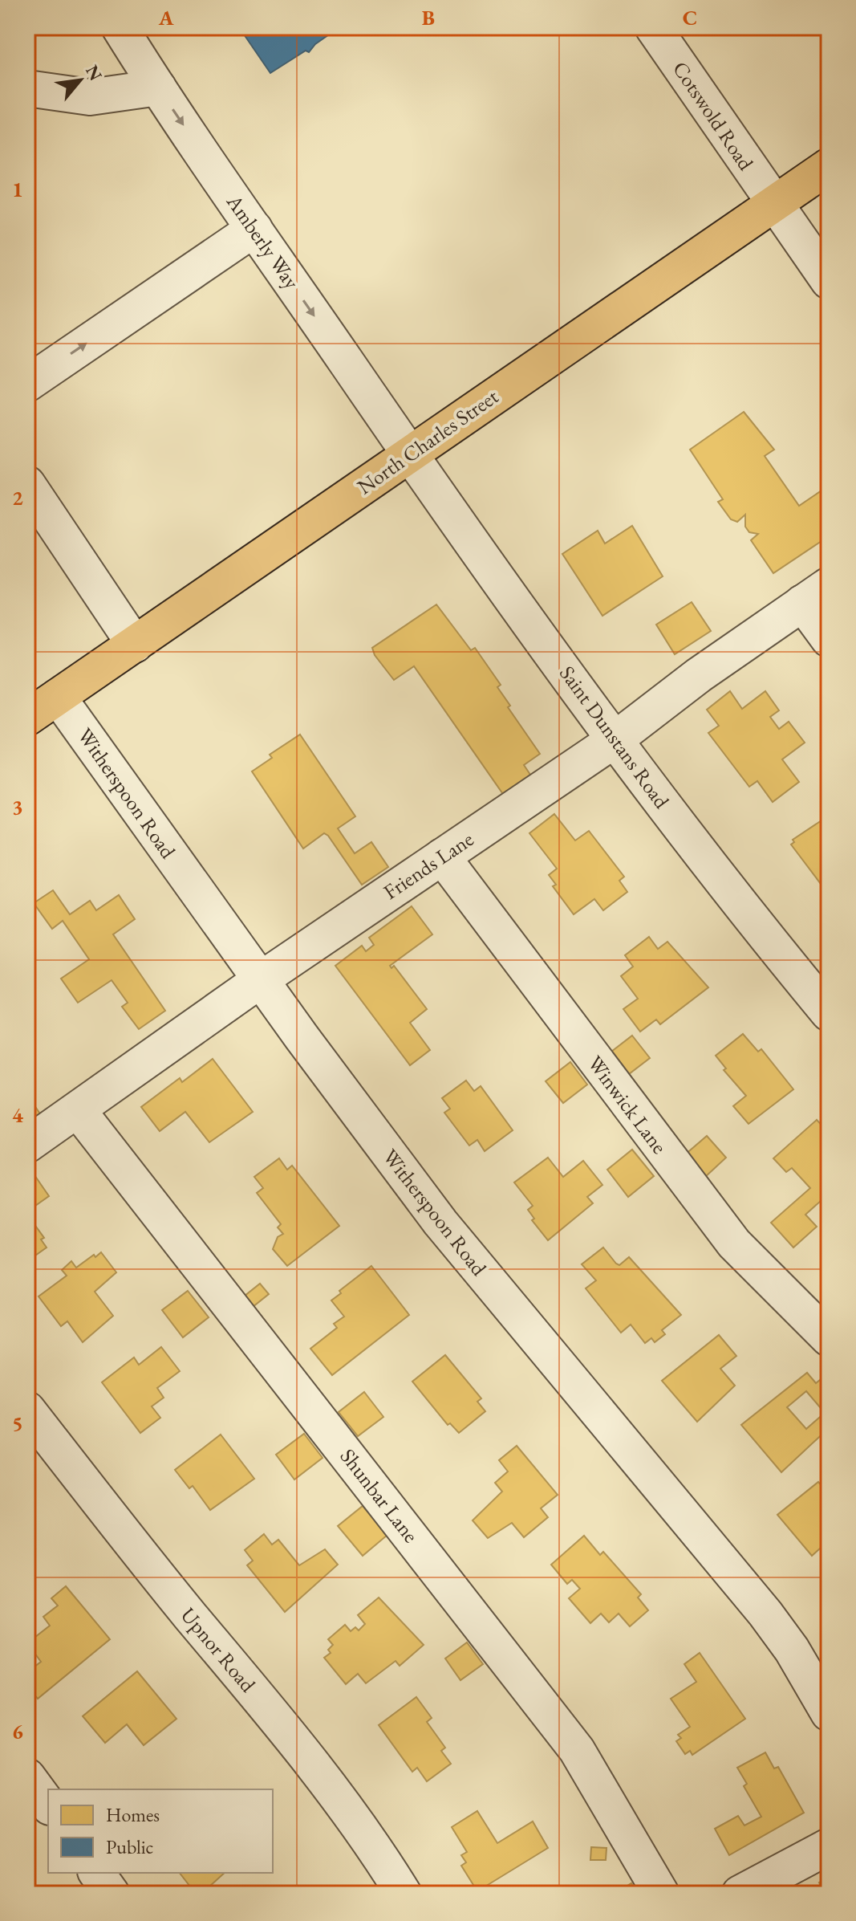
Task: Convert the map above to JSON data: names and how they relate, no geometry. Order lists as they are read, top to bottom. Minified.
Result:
{"streets":{"main road":["North Charles Street"],"street":["Cotswold Road","Amberly Way","Saint Dunstans Road","Witherspoon Road","Friends Lane","Winwick Lane","Shunbar Lane","Upnor Road"]},"crossings":[["Cotswold Road","North Charles Street"],["Amberly Way","North Charles Street"],["Amberly Way","Saint Dunstans Road"],["North Charles Street","Saint Dunstans Road"],["North Charles Street","Witherspoon Road"],["Saint Dunstans Road","Friends Lane"],["Witherspoon Road","Friends Lane"],["Friends Lane","Winwick Lane"],["Friends Lane","Shunbar Lane"]],"one_way":["Amberly Way"],"legend":["Homes","Public"],"north":"top right","grid":{"columns":["A","B","C"],"rows":["1","2","3","4","5","6"]}}
